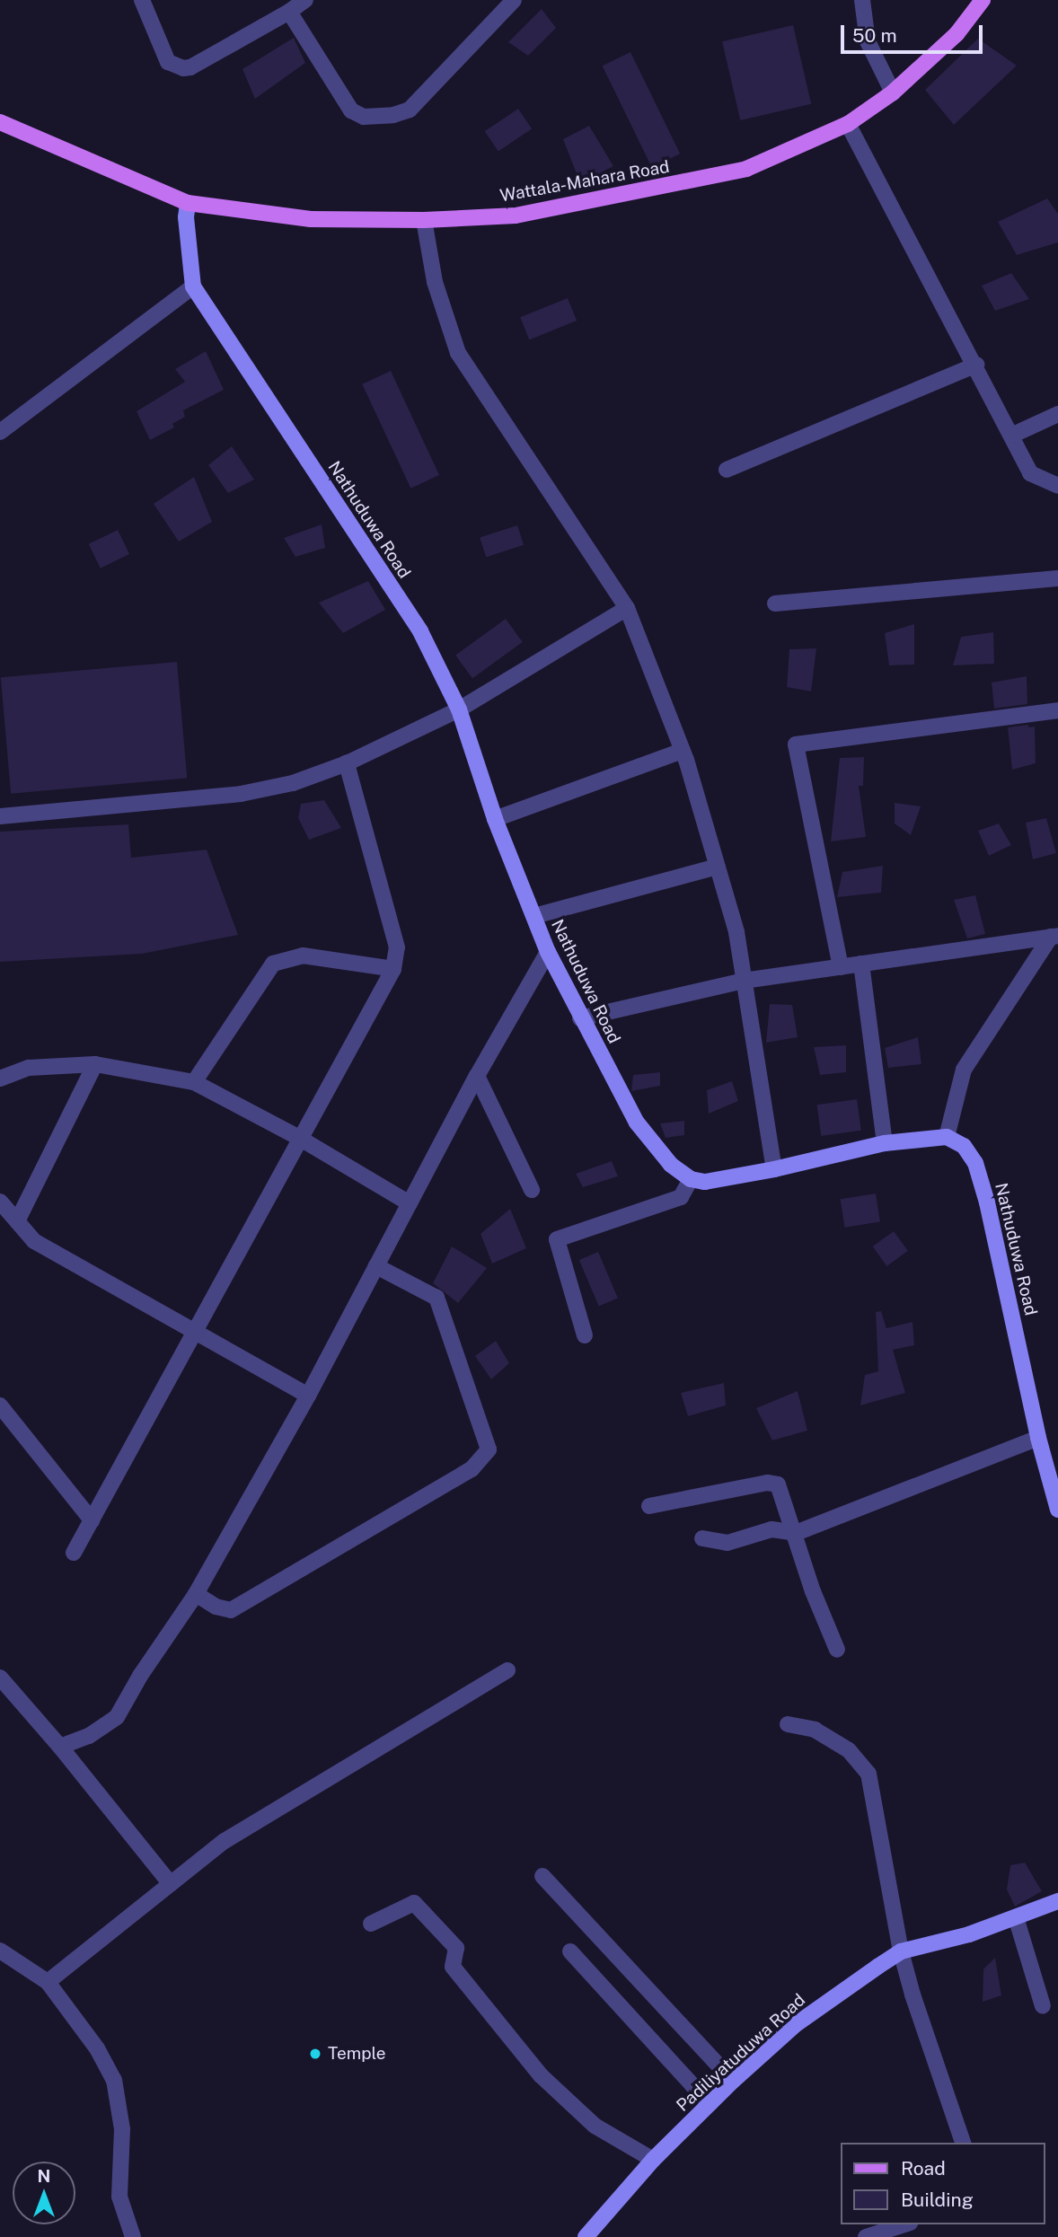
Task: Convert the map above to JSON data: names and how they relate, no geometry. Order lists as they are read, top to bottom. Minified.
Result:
{"streets":{"main road":["Wattala-Mahara Road"],"street":["Nathuduwa Road","Padiliyatuduwa Road"]},"crossings":[["Wattala-Mahara Road","Nathuduwa Road"]],"places":["Temple"],"legend":["Road","Building"],"scale_bar":"50 m","north":"top"}
